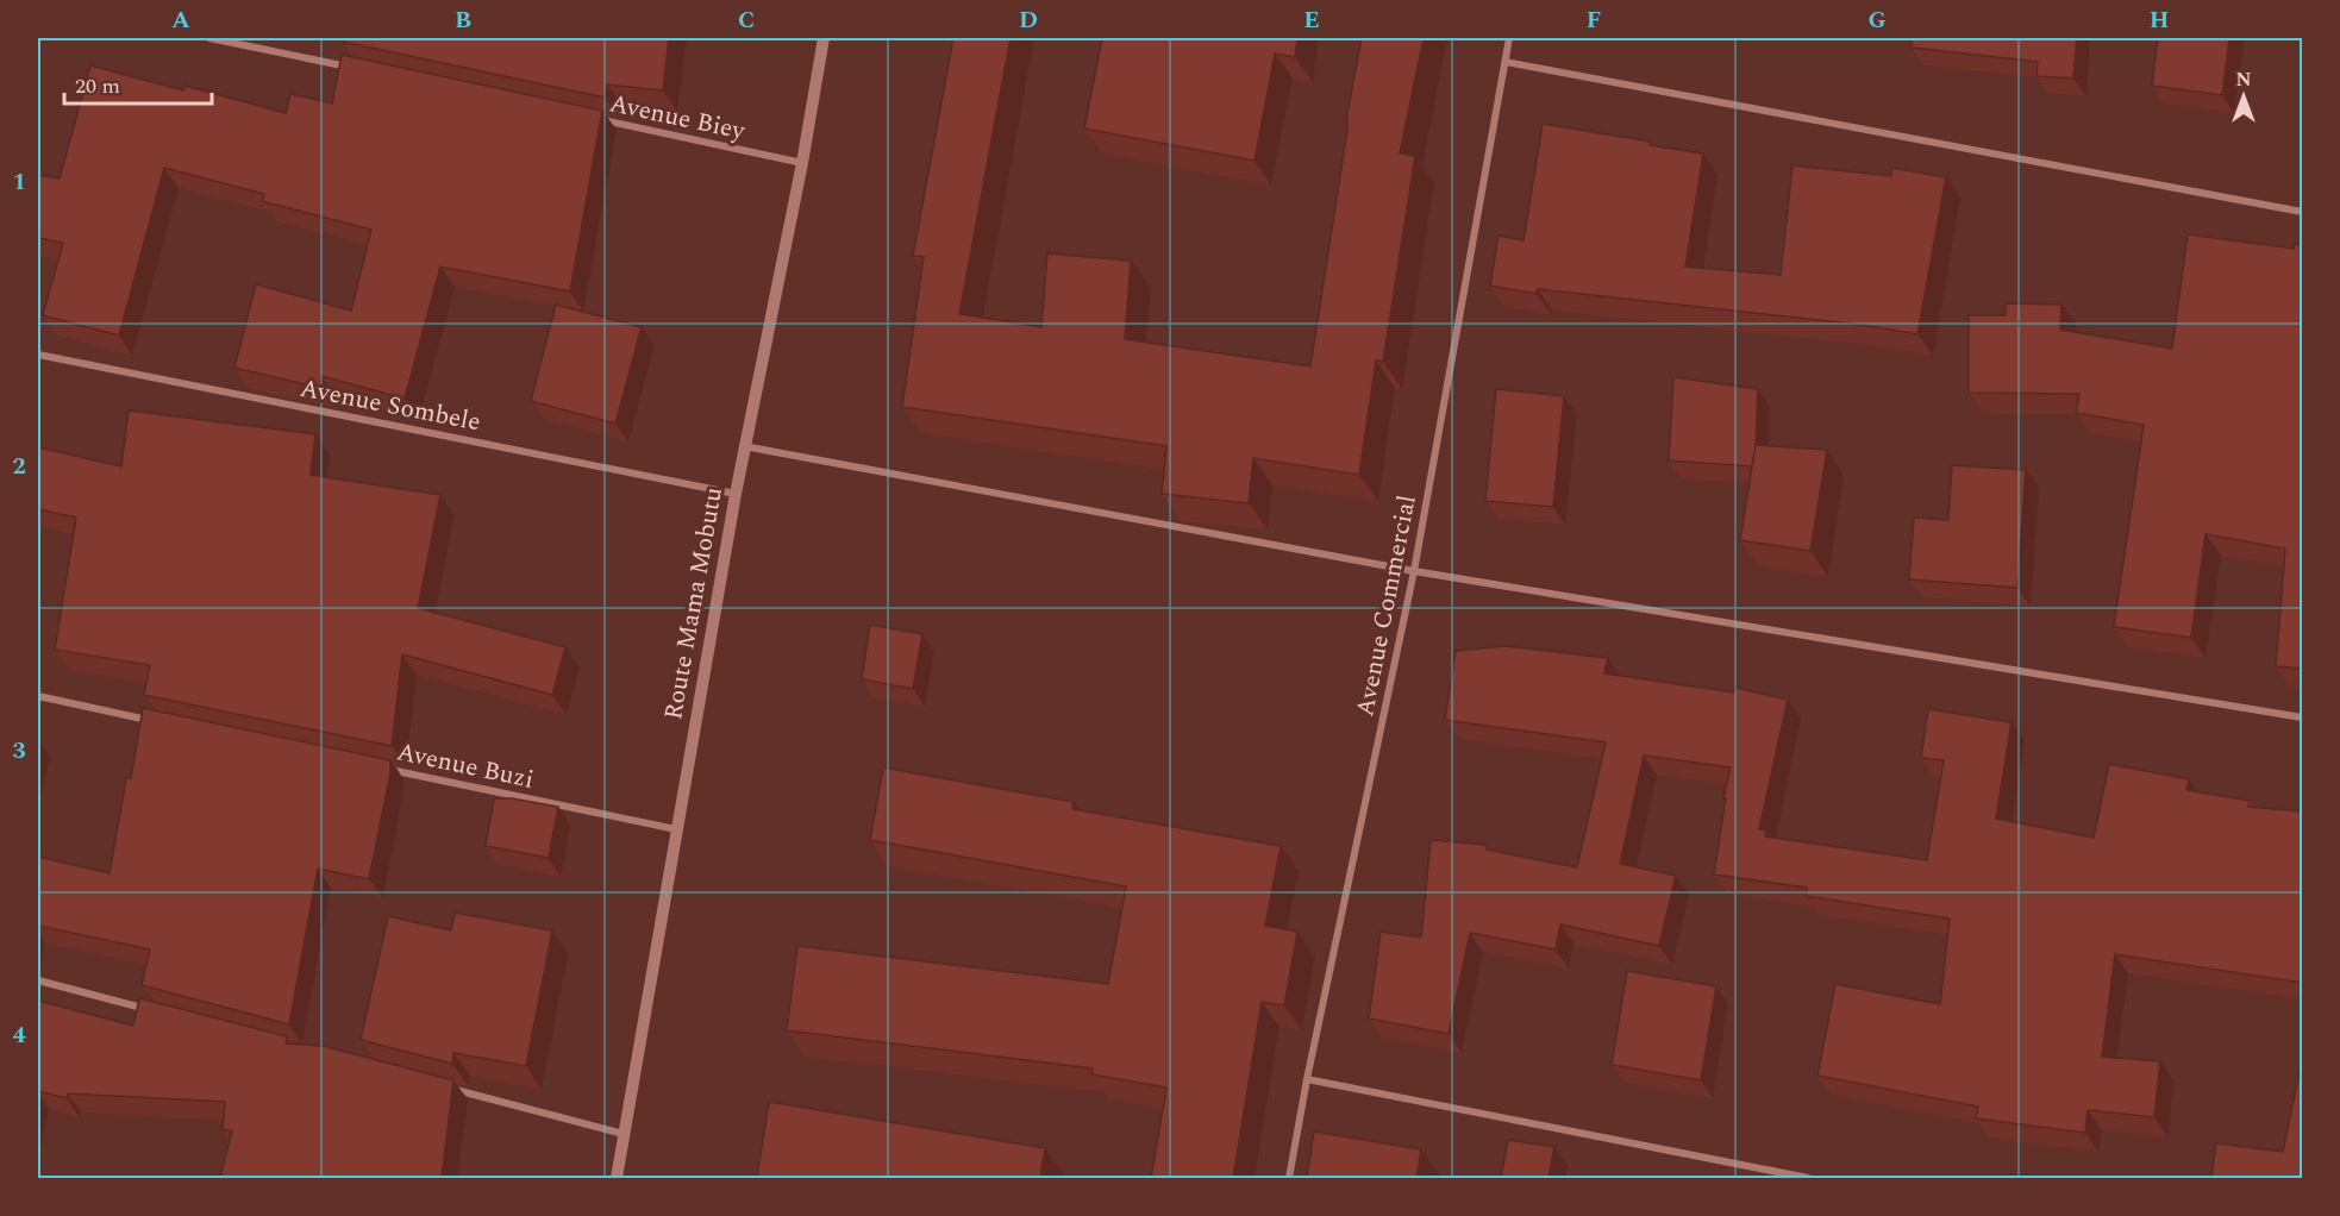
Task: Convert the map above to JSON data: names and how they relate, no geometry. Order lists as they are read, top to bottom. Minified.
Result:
{"streets":{"street":["Avenue Biey","Avenue Sombele","Route Mama Mobutu","Avenue Commercial","Avenue Buzi"]},"crossings":[["Avenue Biey","Route Mama Mobutu"],["Avenue Sombele","Route Mama Mobutu"],["Route Mama Mobutu","Avenue Buzi"]],"scale_bar":"20 m","north":"top","grid":{"columns":["A","B","C","D","E","F","G","H"],"rows":["1","2","3","4"]}}
